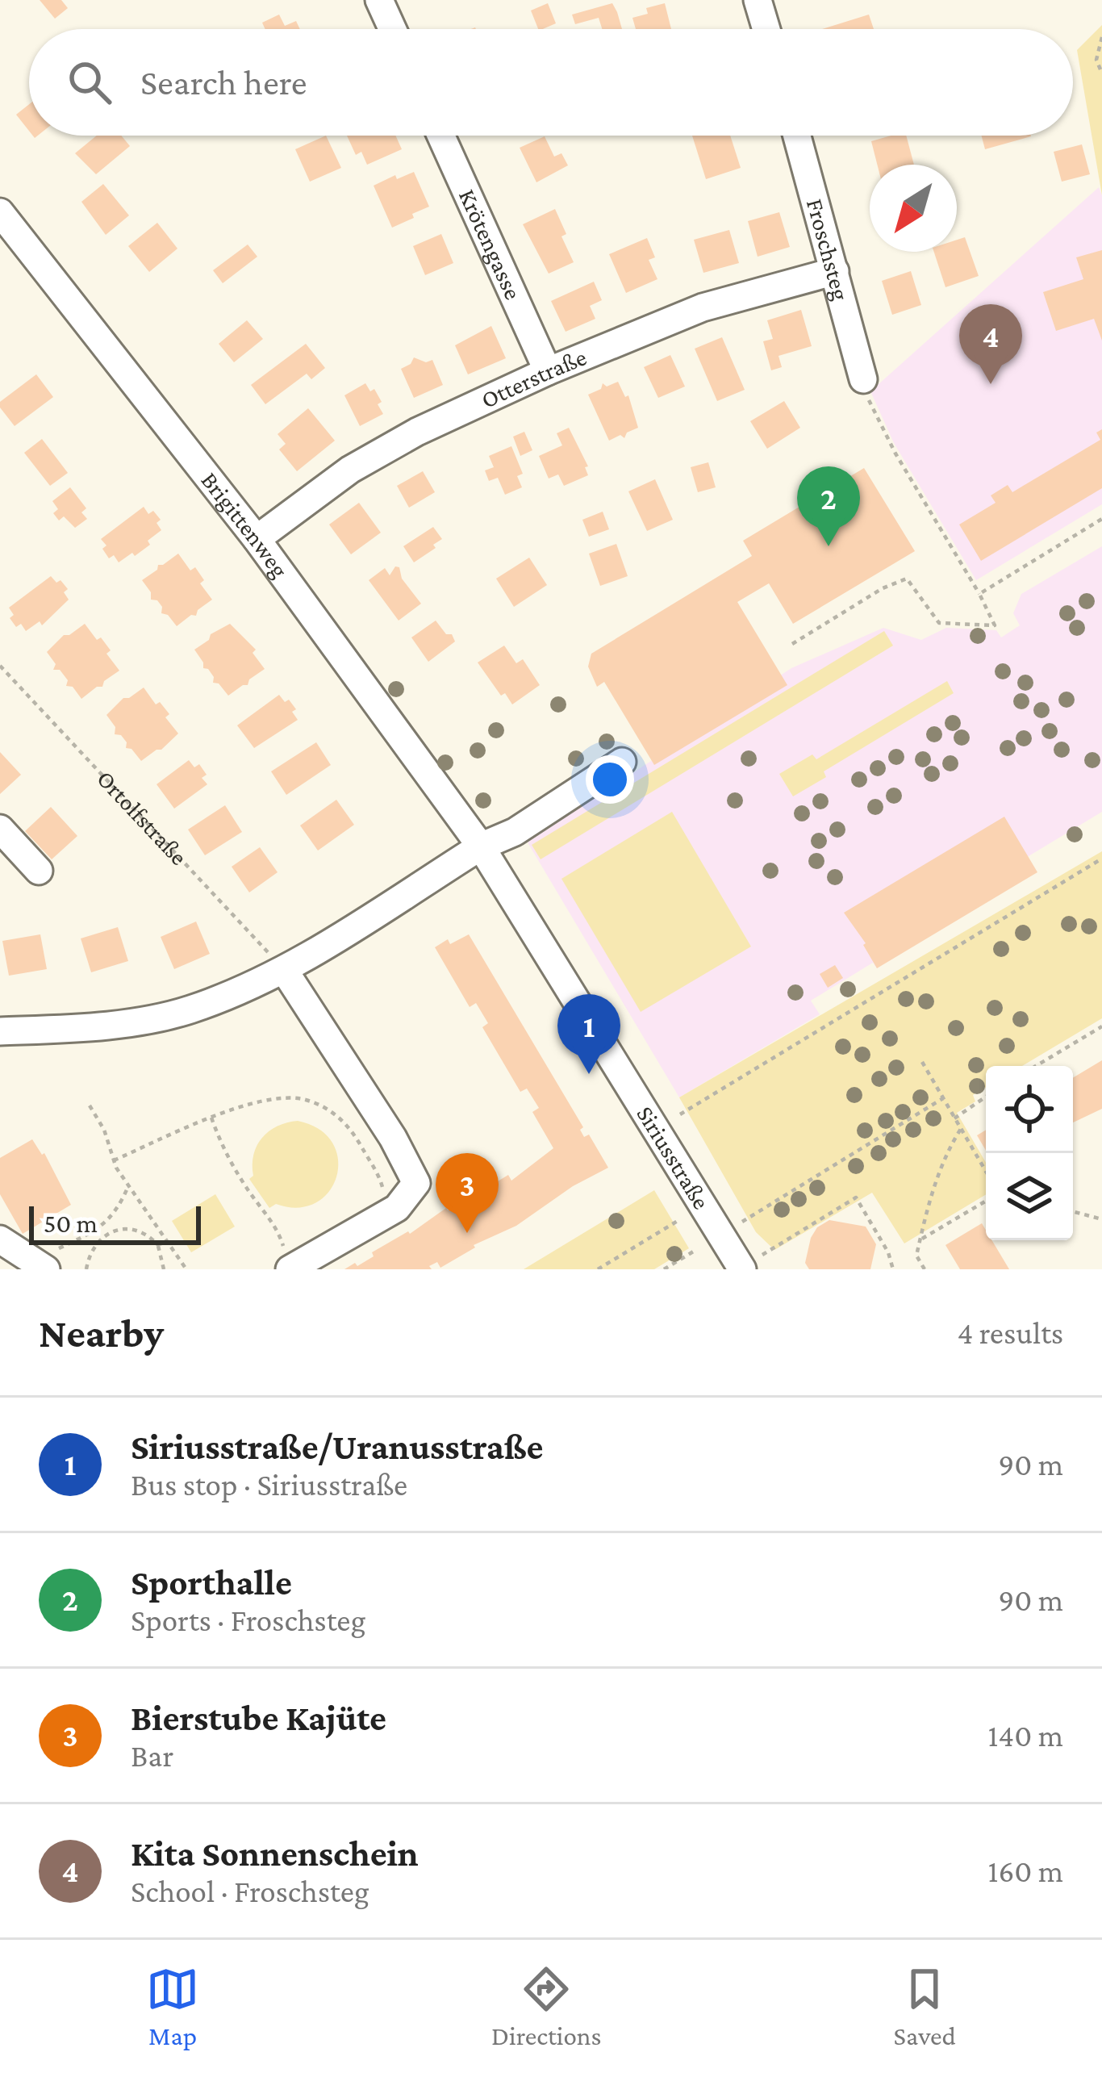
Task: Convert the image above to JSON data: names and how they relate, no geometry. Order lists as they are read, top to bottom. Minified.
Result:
{"streets":{"street":["Krötengasse","Froschsteg","Otterstraße","Brigittenweg","Siriusstraße"],"path":["Ortolfstraße"]},"crossings":[["Krötengasse","Otterstraße"],["Froschsteg","Otterstraße"],["Otterstraße","Brigittenweg"],["Brigittenweg","Siriusstraße"]],"scale_bar":"50 m","north":"bottom left","page":{"search":"Search here","pins":["4","2","1","3"],"scale":"50 m","heading":["Nearby","4 results"],"list":[{"mark":"1","name":"Siriusstraße/Uranusstraße","note":"Bus stop · Siriusstraße","value":"90 m"},{"mark":"2","name":"Sporthalle","note":"Sports · Froschsteg","value":"90 m"},{"mark":"3","name":"Bierstube Kajüte","note":"Bar","value":"140 m"},{"mark":"4","name":"Kita Sonnenschein","note":"School · Froschsteg","value":"160 m"}],"nav":["Map","Directions","Saved"]}}
